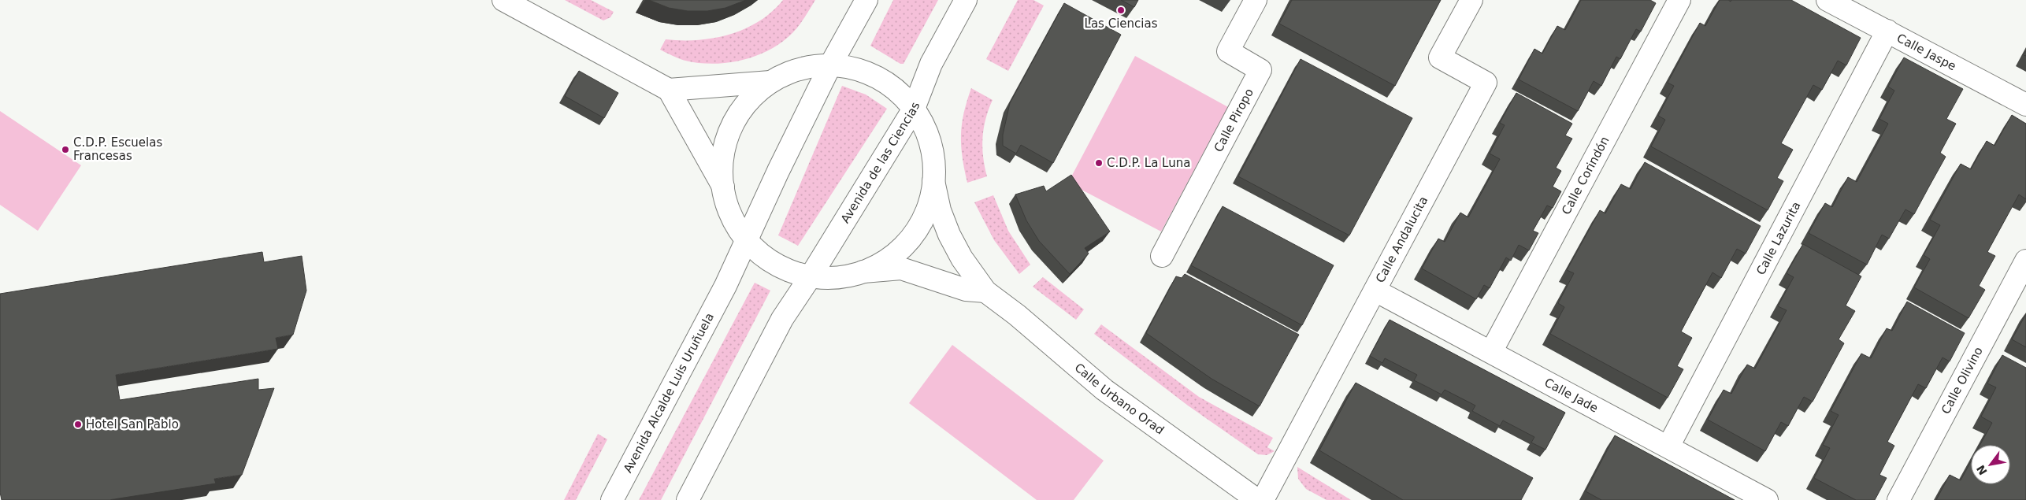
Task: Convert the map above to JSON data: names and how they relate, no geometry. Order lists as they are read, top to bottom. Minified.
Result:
{"streets":{"street":["Calle Jaspe","Calle Piropo","Avenida de las Ciencias","Calle Corindón","Calle Lazurita","Calle Andalucita","Calle Olivino","Avenida Alcalde Luis Uruñuela","Calle Jade","Calle Urbano Orad"]},"crossings":[["Calle Jaspe","Calle Lazurita"],["Calle Corindón","Calle Jade"],["Calle Lazurita","Calle Jade"],["Calle Andalucita","Calle Jade"]],"places":["Las Ciencias","C.D.P. Escuelas Francesas","C.D.P. La Luna","Hotel San Pablo"],"north":"bottom left"}
